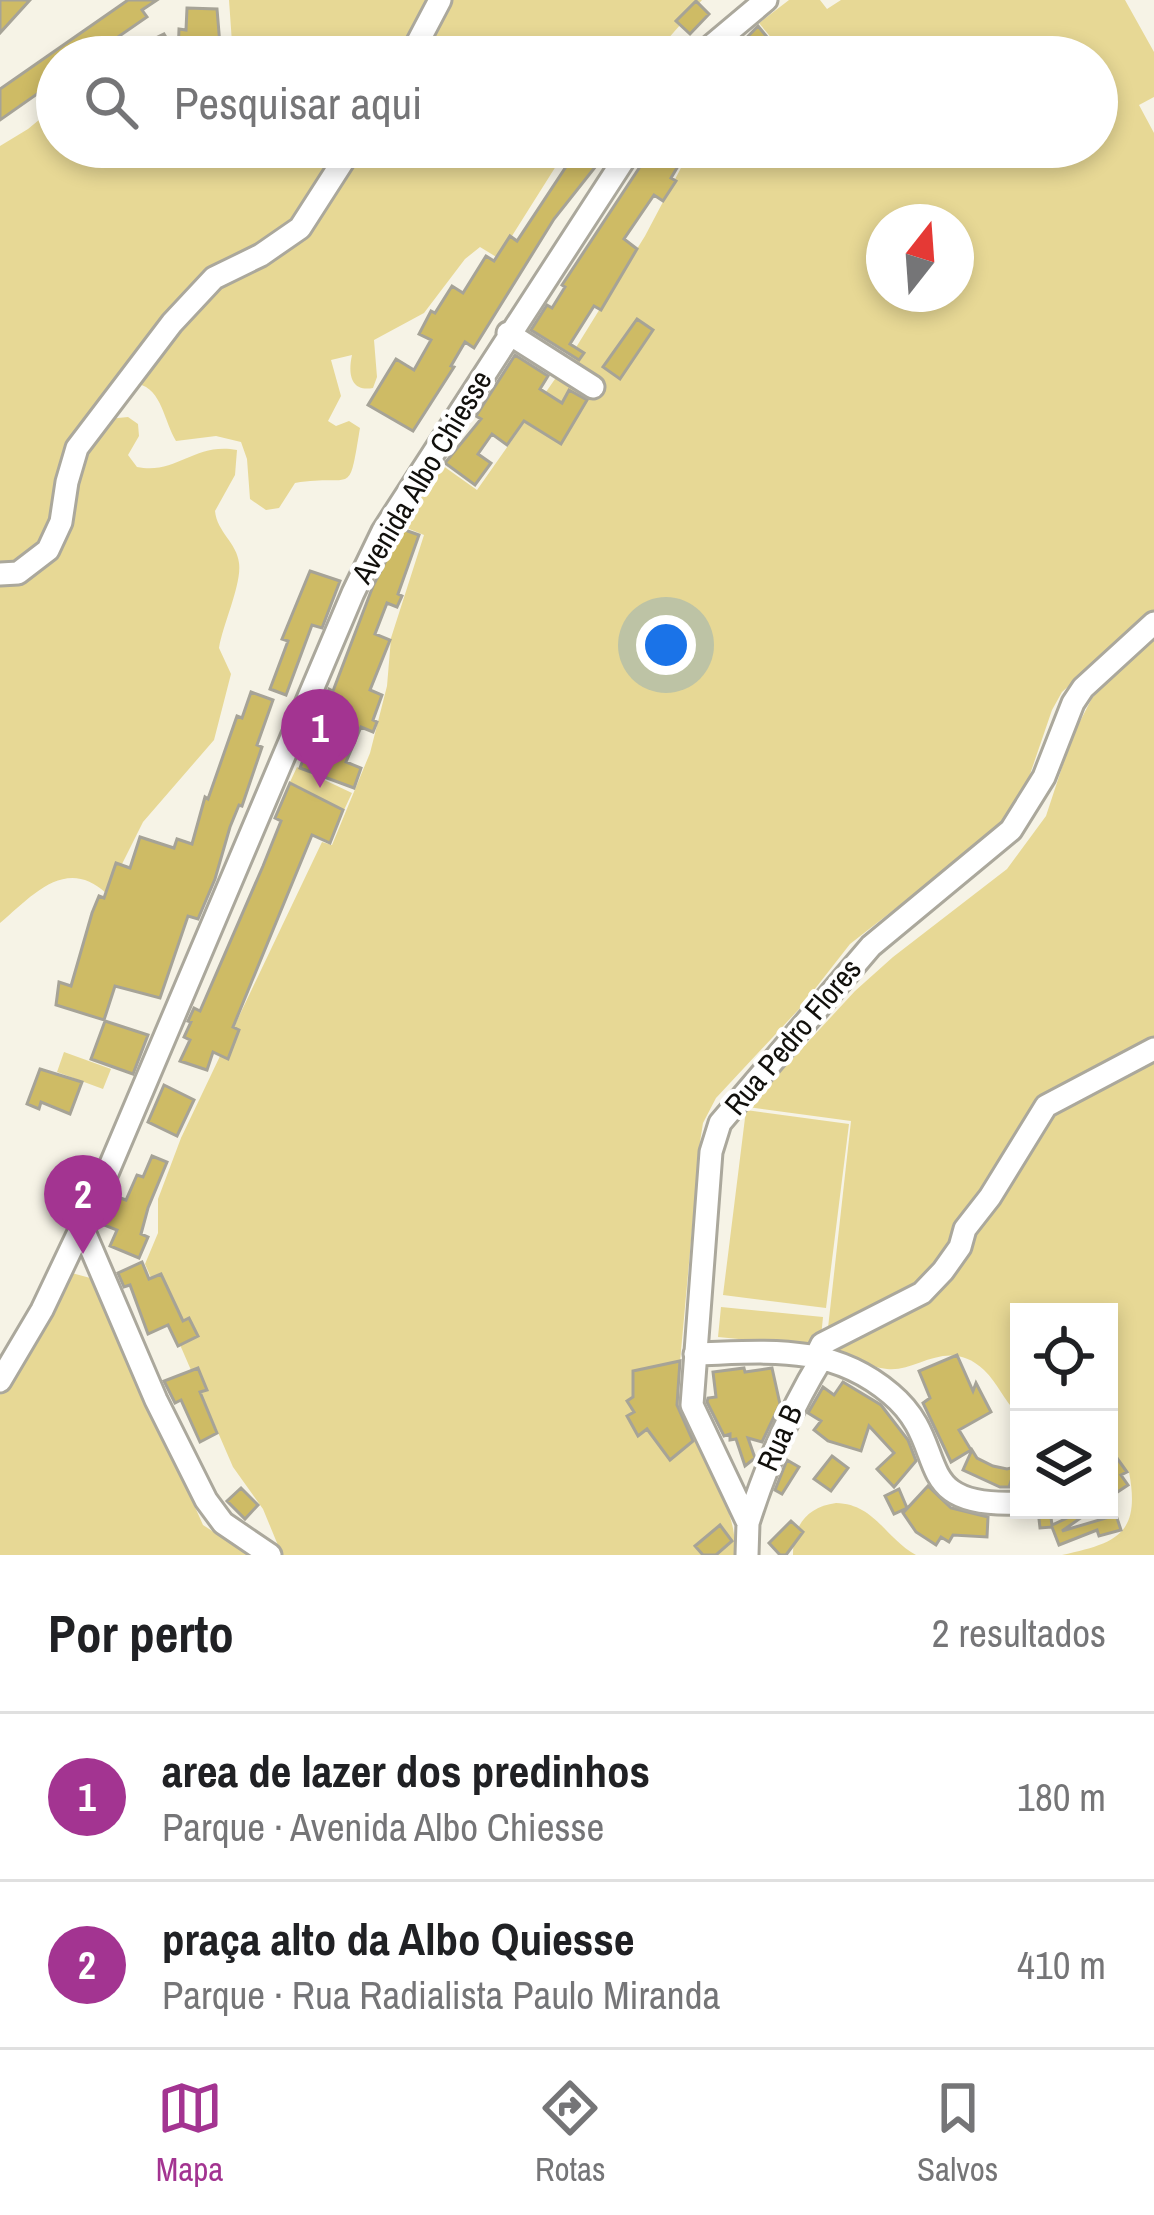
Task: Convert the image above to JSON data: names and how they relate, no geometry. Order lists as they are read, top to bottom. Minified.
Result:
{"streets":{"street":["Avenida Albo Chiesse","Rua Pedro Flores","Rua B"]},"crossings":[["Rua Pedro Flores","Rua B"]],"north":"top","page":{"search":"Pesquisar aqui","pins":["1","2"],"heading":["Por perto","2 resultados"],"list":[{"mark":"1","name":"area de lazer dos predinhos","note":"Parque · Avenida Albo Chiesse","value":"180 m"},{"mark":"2","name":"praça alto da Albo Quiesse","note":"Parque · Rua Radialista Paulo Miranda","value":"410 m"}],"nav":["Mapa","Rotas","Salvos"]}}
